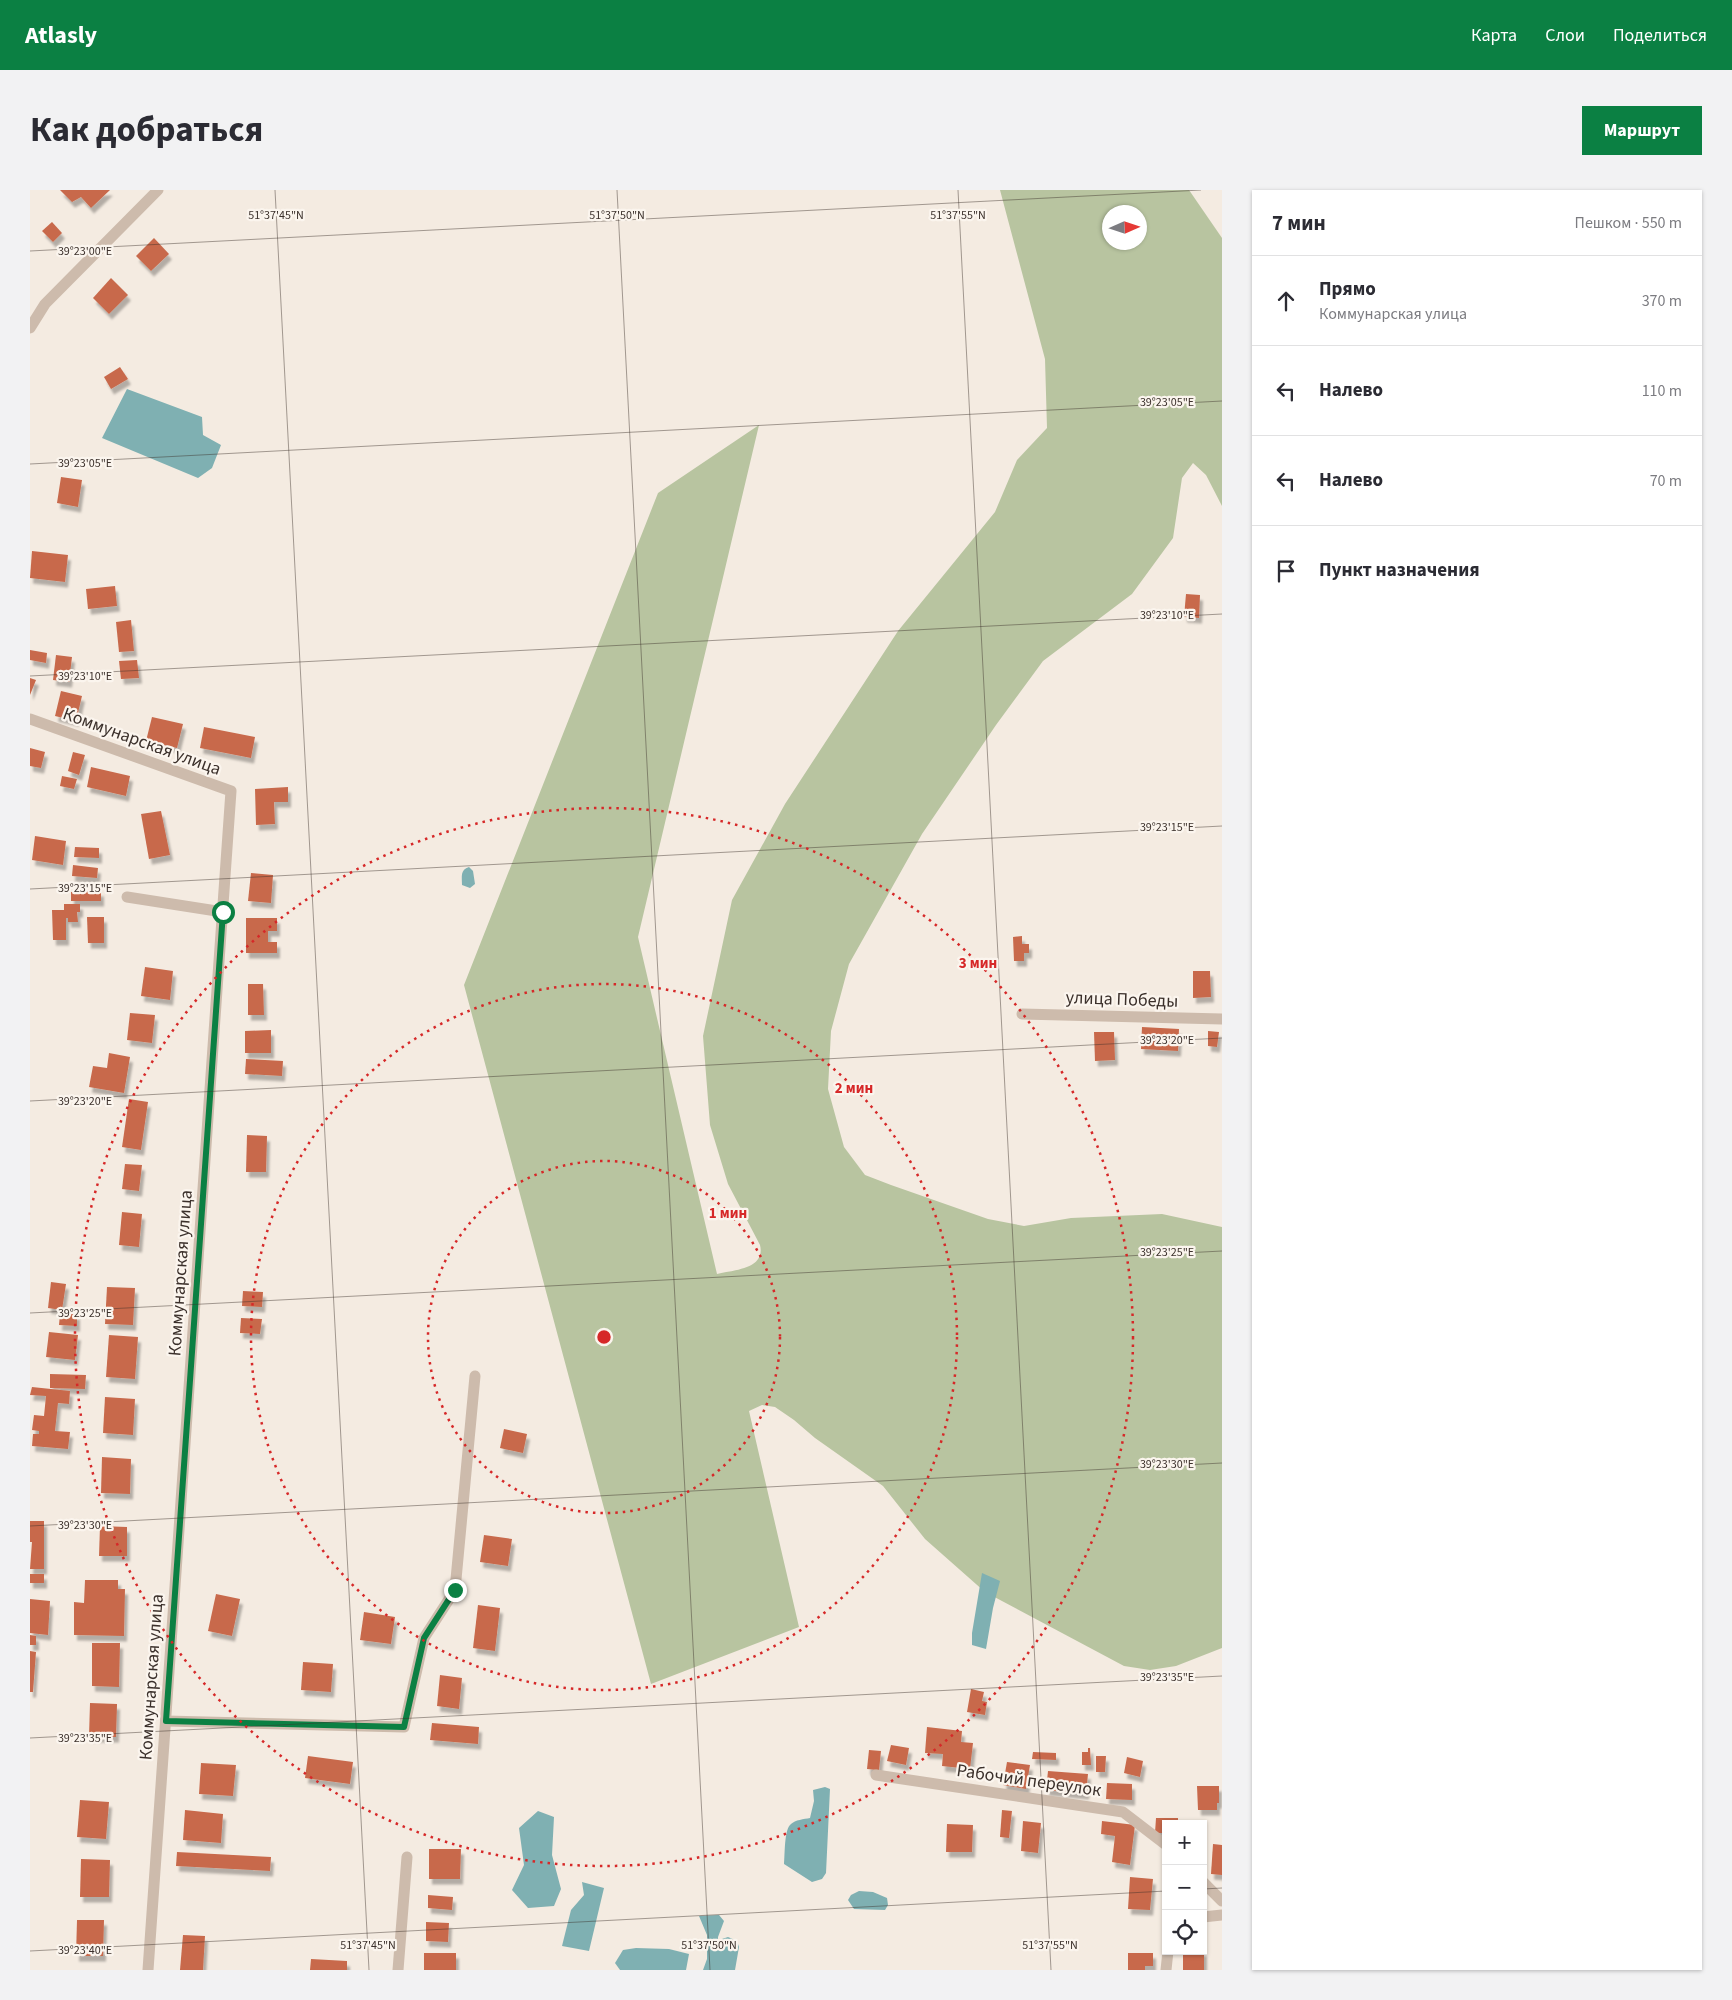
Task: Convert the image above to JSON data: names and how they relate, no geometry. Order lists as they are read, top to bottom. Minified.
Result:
{"streets":{"street":["Коммунарская улица","улица Победы","Рабочий переулок"]},"north":"right","page":{"header":"Atlasly","nav":["Карта","Слои","Поделиться"],"title":"Как добраться","buttons":"Маршрут","heading":["7 мин","Пешком · 550 m"],"list":[["Прямо","Коммунарская улица","370 m"],["Налево","110 m"],["Налево","70 m"],"Пункт назначения"],"map_buttons":["+","−"]},"coordinates":["51°37'45\"N","51°37'50\"N","51°37'55\"N","39°23'00\"E","39°23'05\"E","39°23'10\"E","39°23'15\"E","39°23'20\"E","39°23'25\"E","39°23'30\"E","39°23'35\"E","39°23'40\"E"],"rings":["3 мин","2 мин","1 мин"]}
